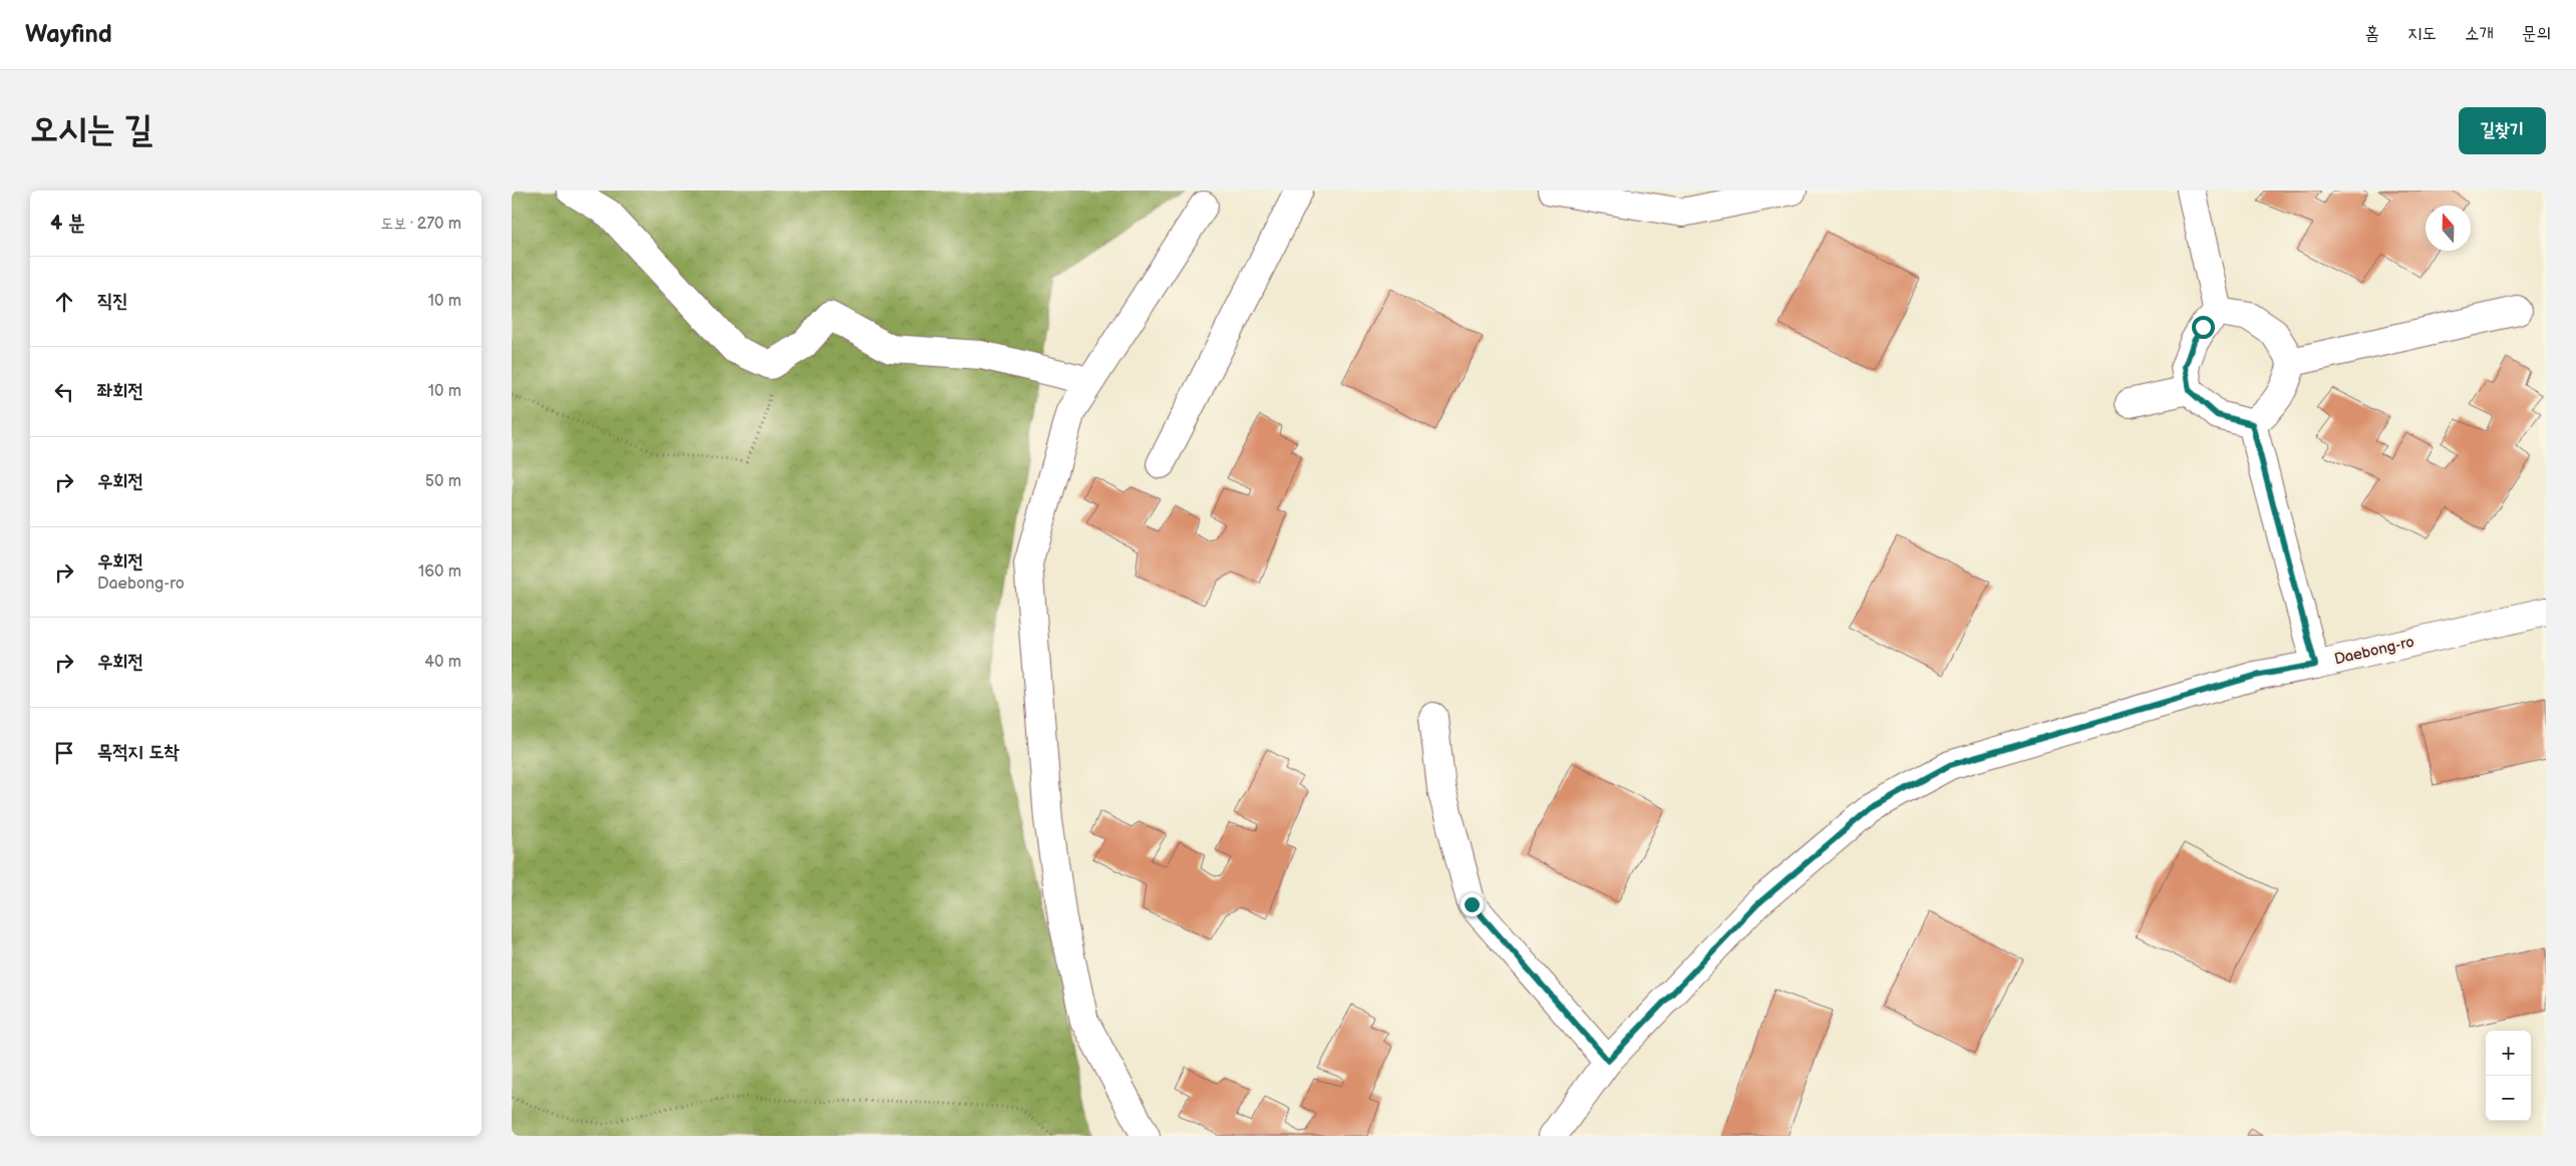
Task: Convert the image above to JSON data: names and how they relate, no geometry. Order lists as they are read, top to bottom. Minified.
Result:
{"streets":{"street":["Daebong-ro"]},"north":"top","page":{"header":"Wayfind","nav":["홈","지도","소개","문의"],"buttons":"길찾기","title":"오시는 길","heading":["4 분","도보 · 270 m"],"list":[["직진","10 m"],["좌회전","10 m"],["우회전","50 m"],["우회전","Daebong-ro","160 m"],["우회전","40 m"],"목적지 도착"],"map_buttons":["+","−"]}}
